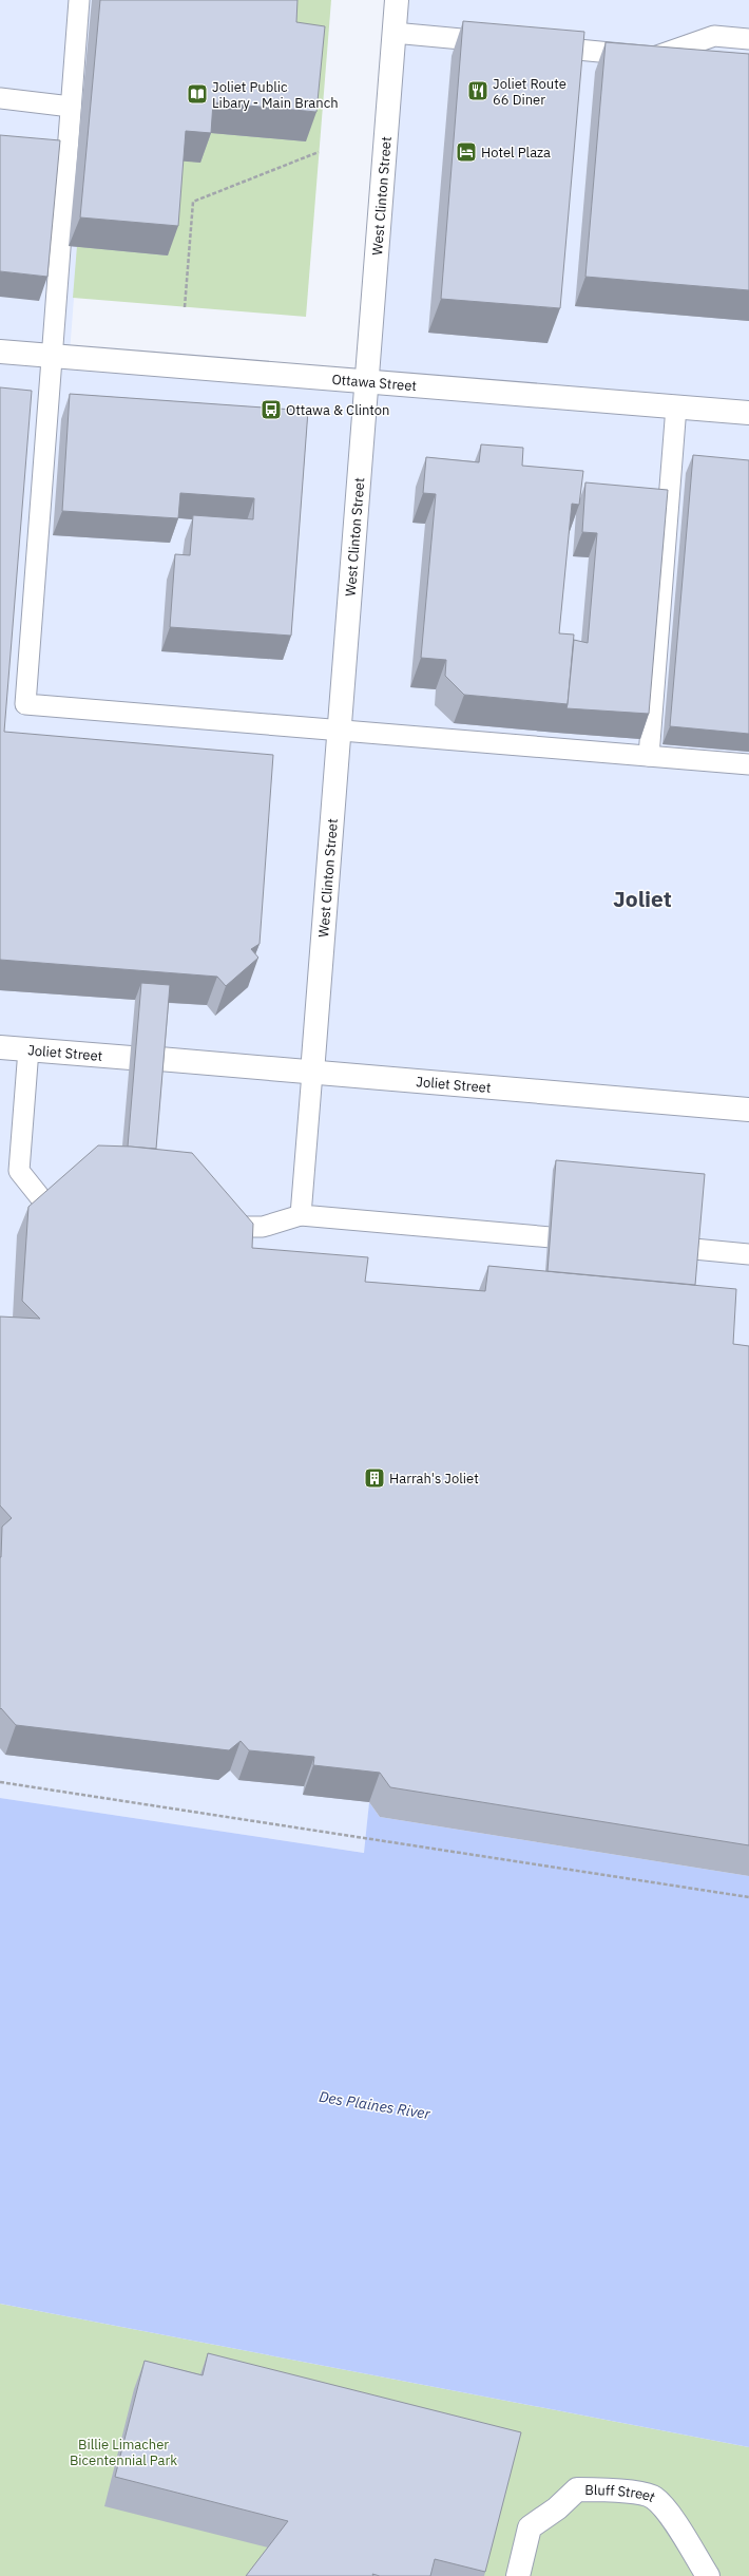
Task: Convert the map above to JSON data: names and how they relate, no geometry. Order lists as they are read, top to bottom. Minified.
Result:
{"streets":{"street":["West Clinton Street","Ottawa Street","Joliet Street","Bluff Street"]},"crossings":[["West Clinton Street","Ottawa Street"],["West Clinton Street","Joliet Street"]],"districts":["Joliet"],"water":["Des Plaines River"],"parks":["Billie Limacher Bicentennial Park"],"places":{"restaurant":["Joliet Route 66 Diner"],"library":["Joliet Public Libary - Main Branch"],"hotel":["Hotel Plaza"],"bus stop":["Ottawa & Clinton"],"building":["Harrah's Joliet"]}}
